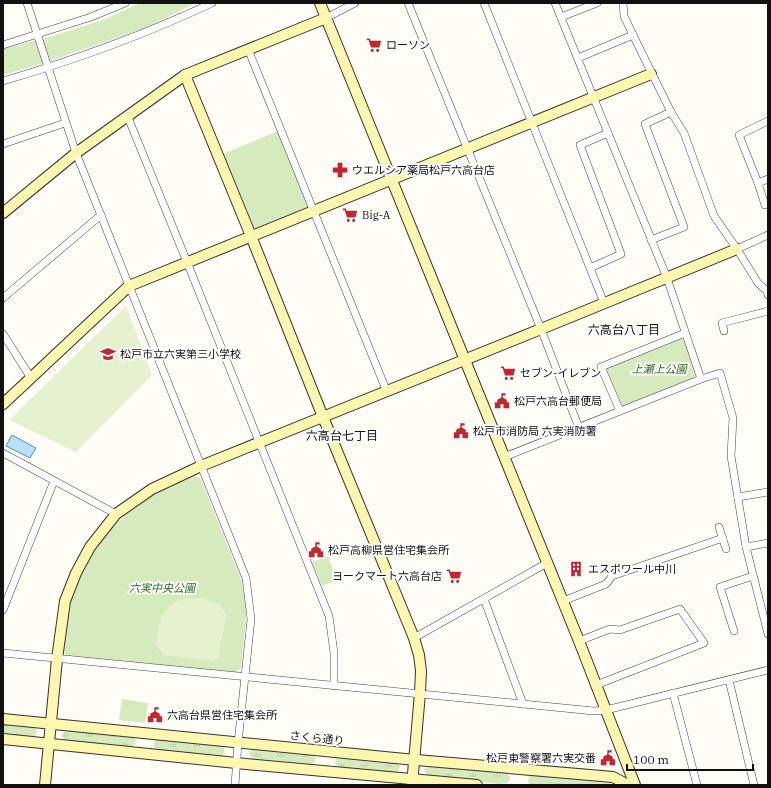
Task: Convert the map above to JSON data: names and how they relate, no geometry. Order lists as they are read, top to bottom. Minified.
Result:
{"streets":{"street":["さくら通り"]},"districts":["六高台八丁目","六高台七丁目"],"parks":["上瀬上公園","六実中央公園"],"places":{"supermarket":["ローソン","Big-A","セブン-イレブン","ヨークマート六高台店"],"pharmacy":["ウエルシア薬局松戸六高台店"],"school or university":["松戸市立六実第三小学校"],"public building":["松戸六高台郵便局","松戸市消防局 六実消防署","松戸高柳県営住宅集会所","六高台県営住宅集会所","松戸東警察署六実交番"],"building":["エスポワール中川"]},"scale_bar":"100 m"}
